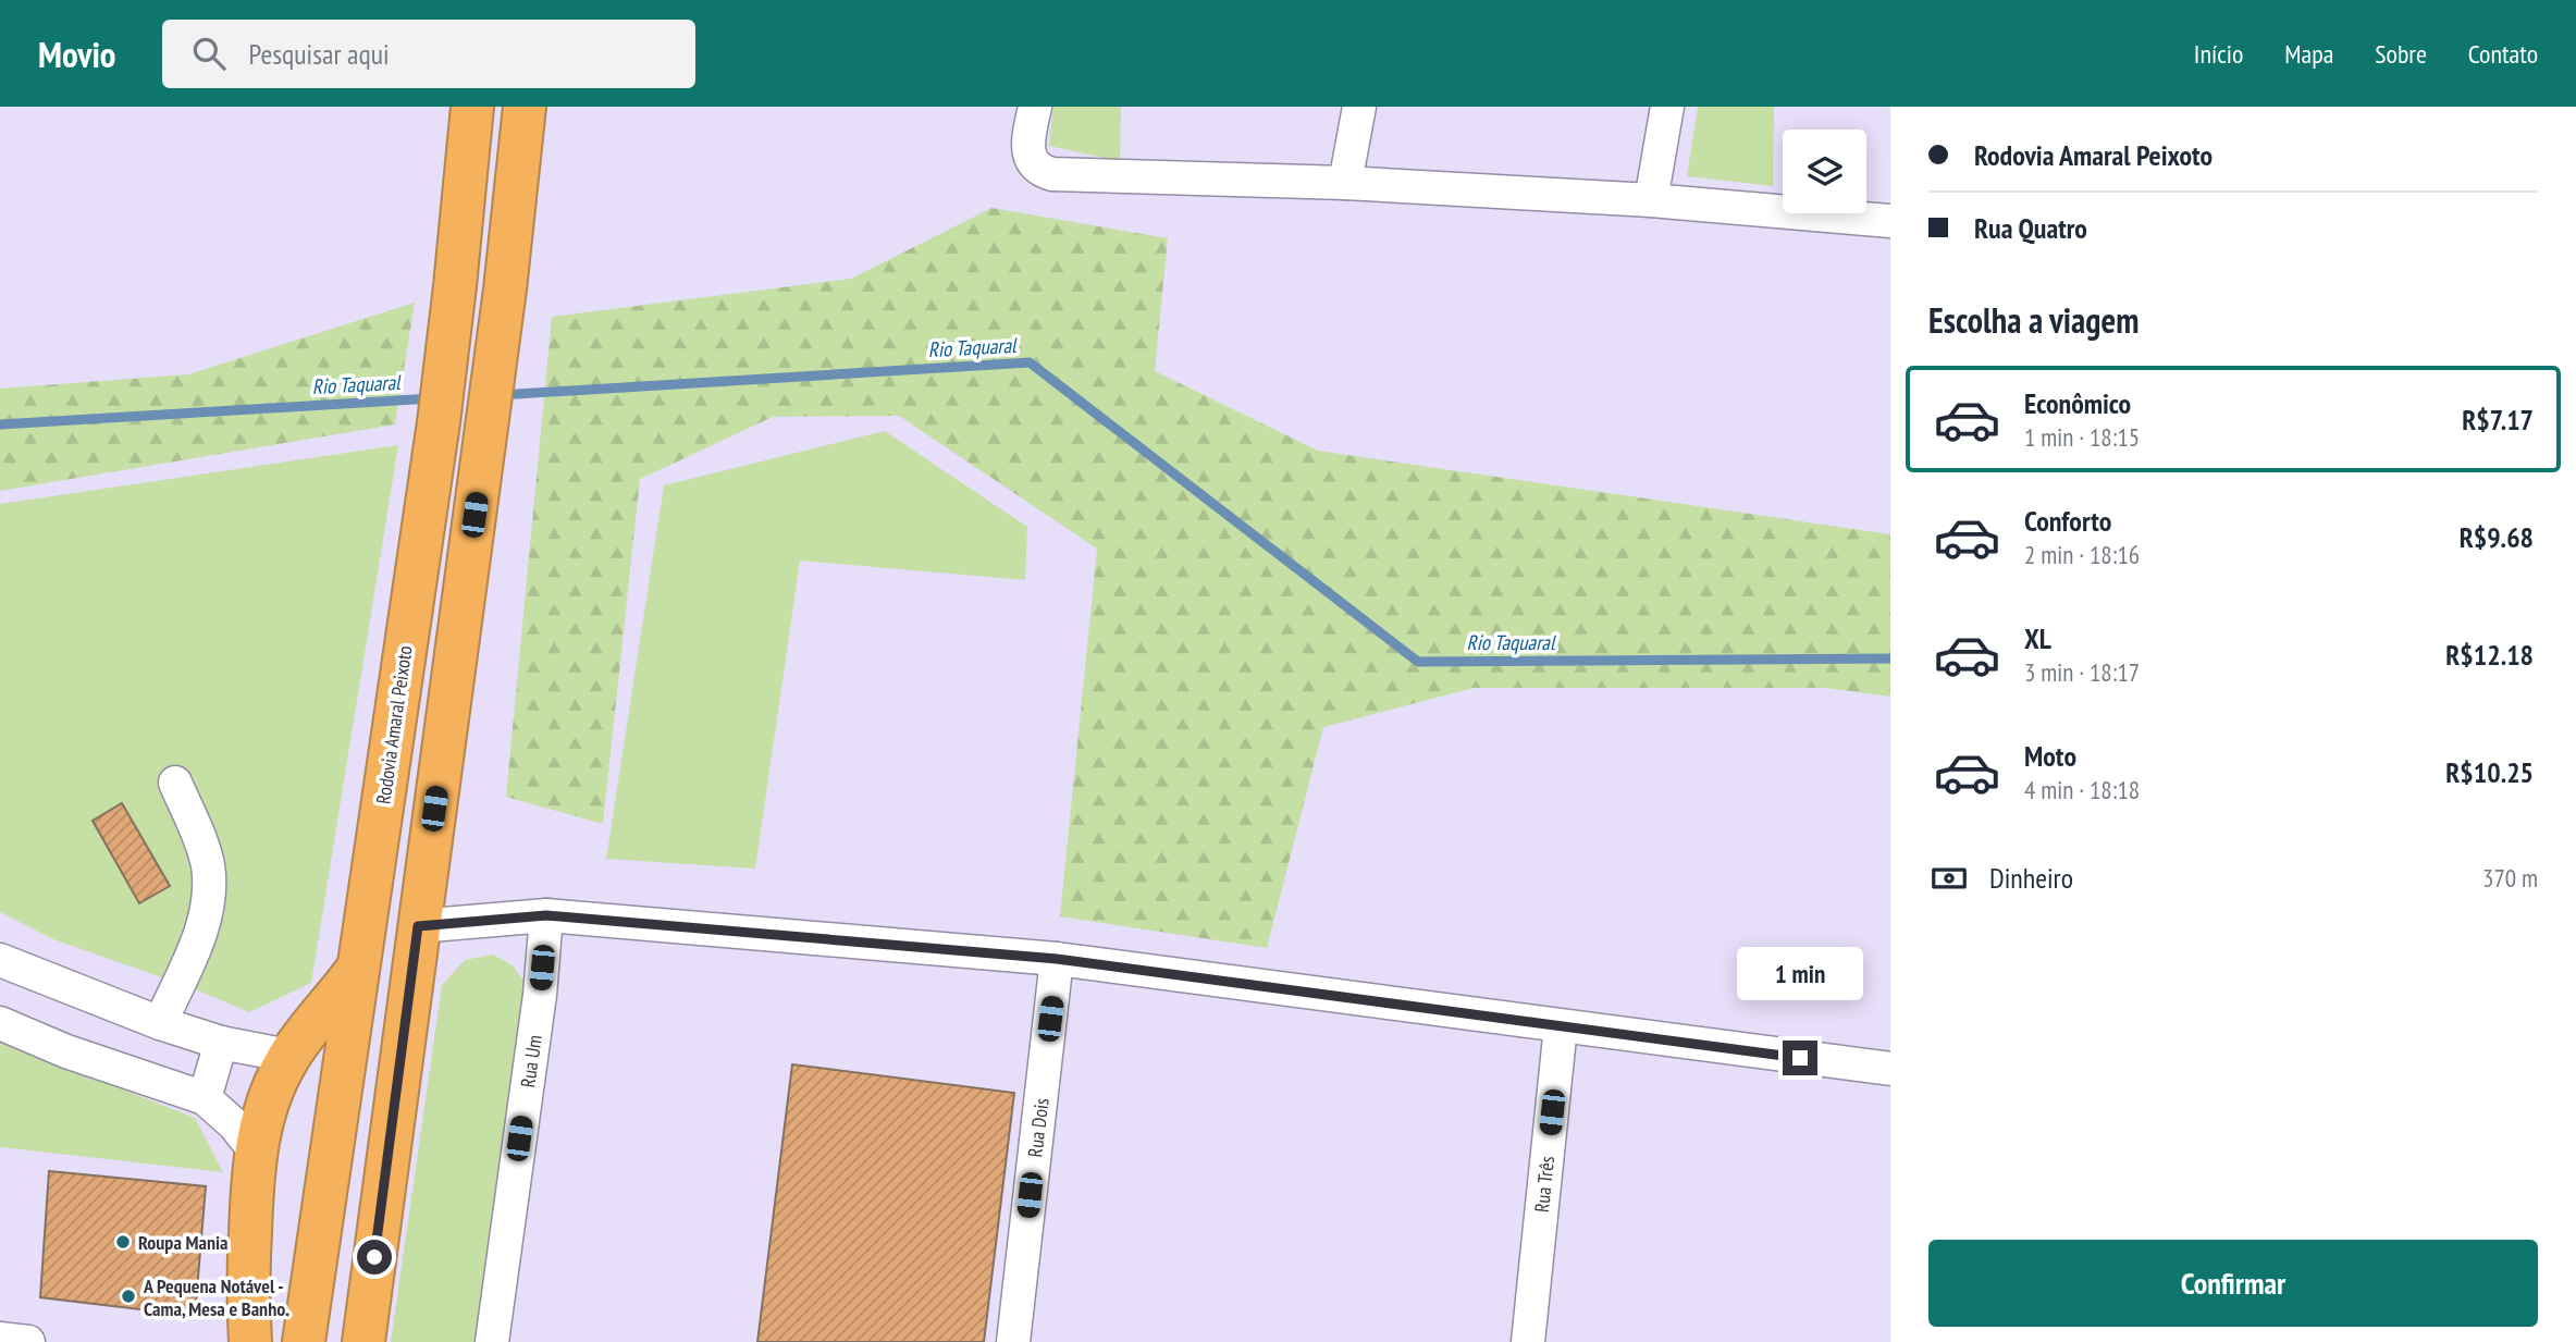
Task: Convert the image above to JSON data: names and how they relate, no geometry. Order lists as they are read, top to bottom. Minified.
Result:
{"streets":{"highway":["Rodovia Amaral Peixoto"],"street":["Rua Um","Rua Dois","Rua Três"]},"water":["Rio Taquaral"],"places":["Roupa Mania","A Pequena Notável - Cama, Mesa e Banho."],"page":{"header":"Movio","search":"Pesquisar aqui","nav":["Início","Mapa","Sobre","Contato"],"banner":["Rodovia Amaral Peixoto","Rua Quatro"],"heading":"Escolha a viagem","list":[{"name":"Econômico","note":"1 min · 18:15","value":"R$7.17"},{"name":"Conforto","note":"2 min · 18:16","value":"R$9.68"},{"name":"XL","note":"3 min · 18:17","value":"R$12.18"},{"name":"Moto","note":"4 min · 18:18","value":"R$10.25"}],"pay":["Dinheiro","370 m"],"bubble":"1 min","buttons":"Confirmar"}}
